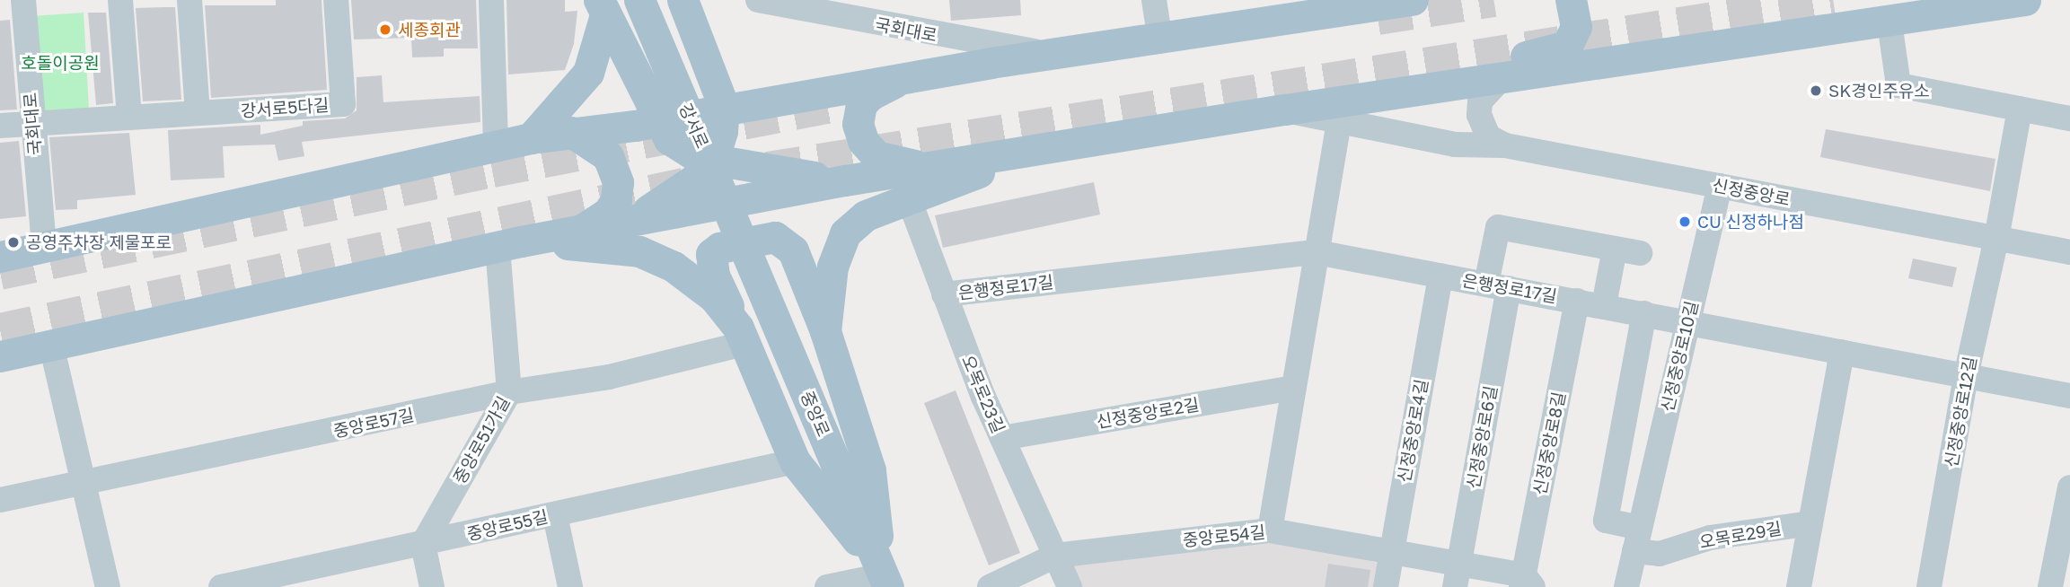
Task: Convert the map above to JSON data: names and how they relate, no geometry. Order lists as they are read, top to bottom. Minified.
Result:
{"streets":{"main road":["강서로","중앙로"],"street":["국회대로","강서로5다길","신정중앙로","은행정로17길","신정중앙로10길","오목로23길","신정중앙로12길","신정중앙로2길","중앙로57길","신정중앙로4길","신정중앙로6길","중앙로51가길","신정중앙로8길","중앙로55길","오목로29길","중앙로54길"]},"crossings":[["국회대로","강서로5다길"],["강서로","중앙로"],["신정중앙로","신정중앙로10길"],["신정중앙로","신정중앙로12길"],["은행정로17길","신정중앙로10길"],["은행정로17길","오목로23길"],["은행정로17길","신정중앙로12길"],["은행정로17길","신정중앙로4길"],["은행정로17길","신정중앙로6길"],["은행정로17길","신정중앙로8길"],["은행정로17길","오목로29길"],["신정중앙로10길","오목로29길"],["오목로23길","신정중앙로2길"],["오목로23길","중앙로54길"],["중앙로57길","중앙로51가길"],["신정중앙로4길","중앙로54길"],["신정중앙로6길","중앙로54길"],["중앙로51가길","중앙로55길"],["신정중앙로8길","중앙로54길"]],"parks":["호돌이공원"],"places":["세종회관","SK경인주유소","CU 신정하나점","공영주차장 제물포로"]}
